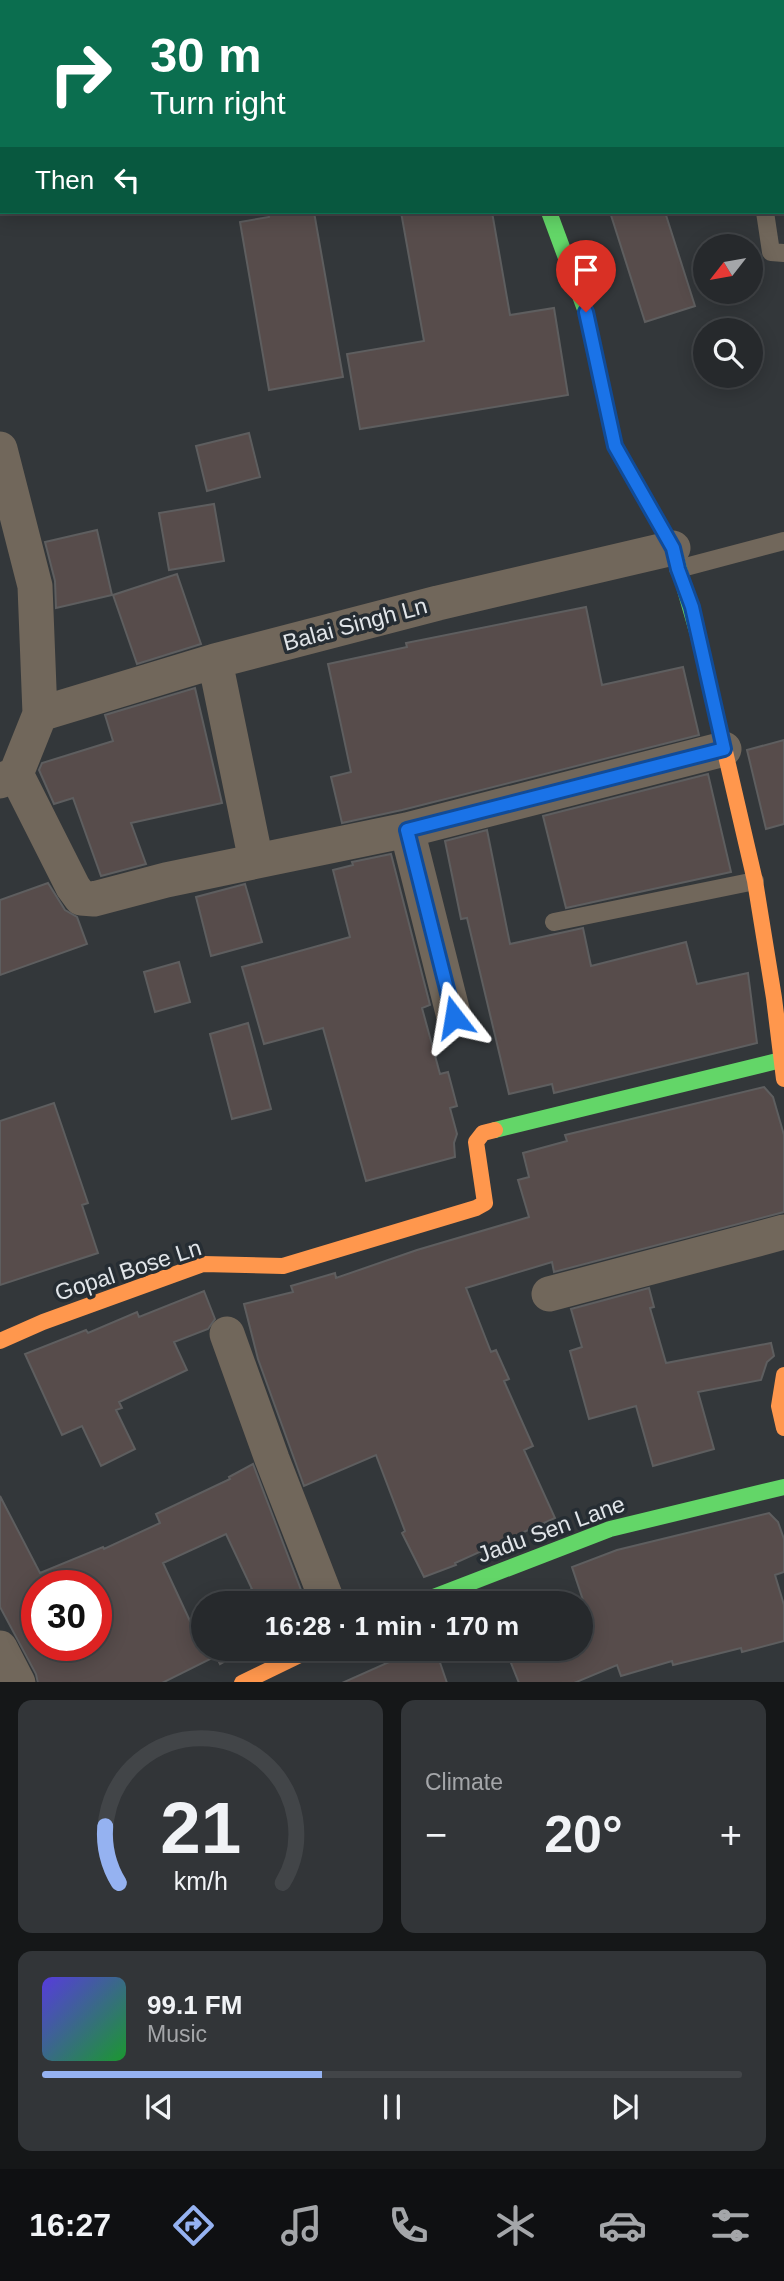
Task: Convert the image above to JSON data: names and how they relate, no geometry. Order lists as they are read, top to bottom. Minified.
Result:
{"streets":{"street":["Balai Singh Ln","Gopal Bose Ln","Jadu Sen Lane"]},"north":"bottom left","page":{"turn":["30 m","Turn right"],"then":"Then","limit":"30","trip":"16:28 · 1 min · 170 m","tile":"Climate","heat":["−","20°","+"],"song":["99.1 FM","Music"],"tabs":"16:27","gauge":["21","km/h"]}}
